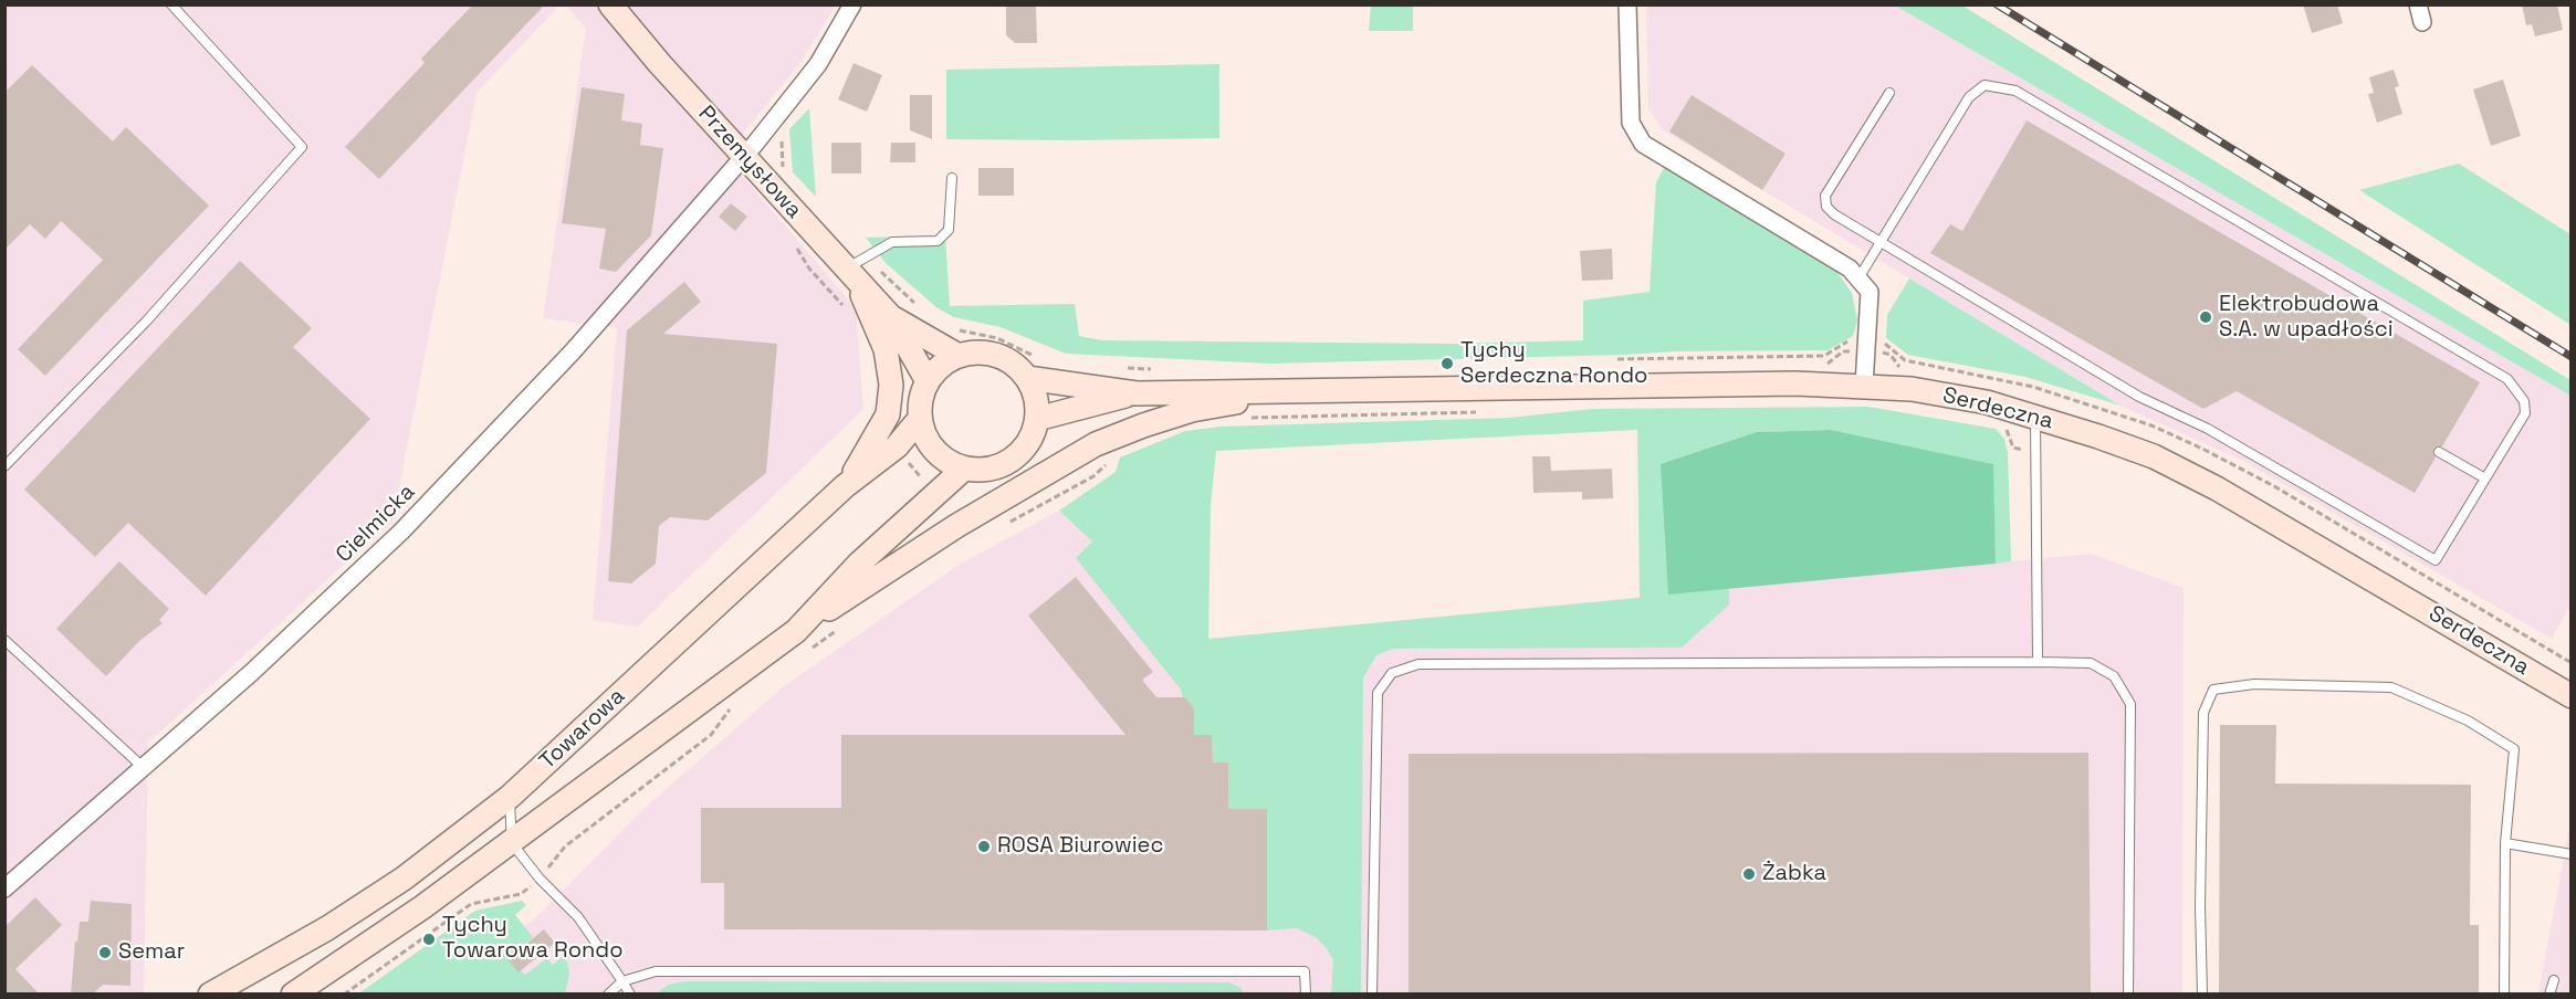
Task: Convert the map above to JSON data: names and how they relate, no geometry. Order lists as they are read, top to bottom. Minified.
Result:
{"streets":{"street":["Przemysłowa","Serdeczna","Cielmicka","Towarowa"]},"crossings":[["Przemysłowa","Cielmicka"],["Przemysłowa","Towarowa"]],"places":["Elektrobudowa S.A. w upadłości","Tychy Serdeczna Rondo","ROSA Biurowiec","Żabka","Tychy Towarowa Rondo","Semar"]}
